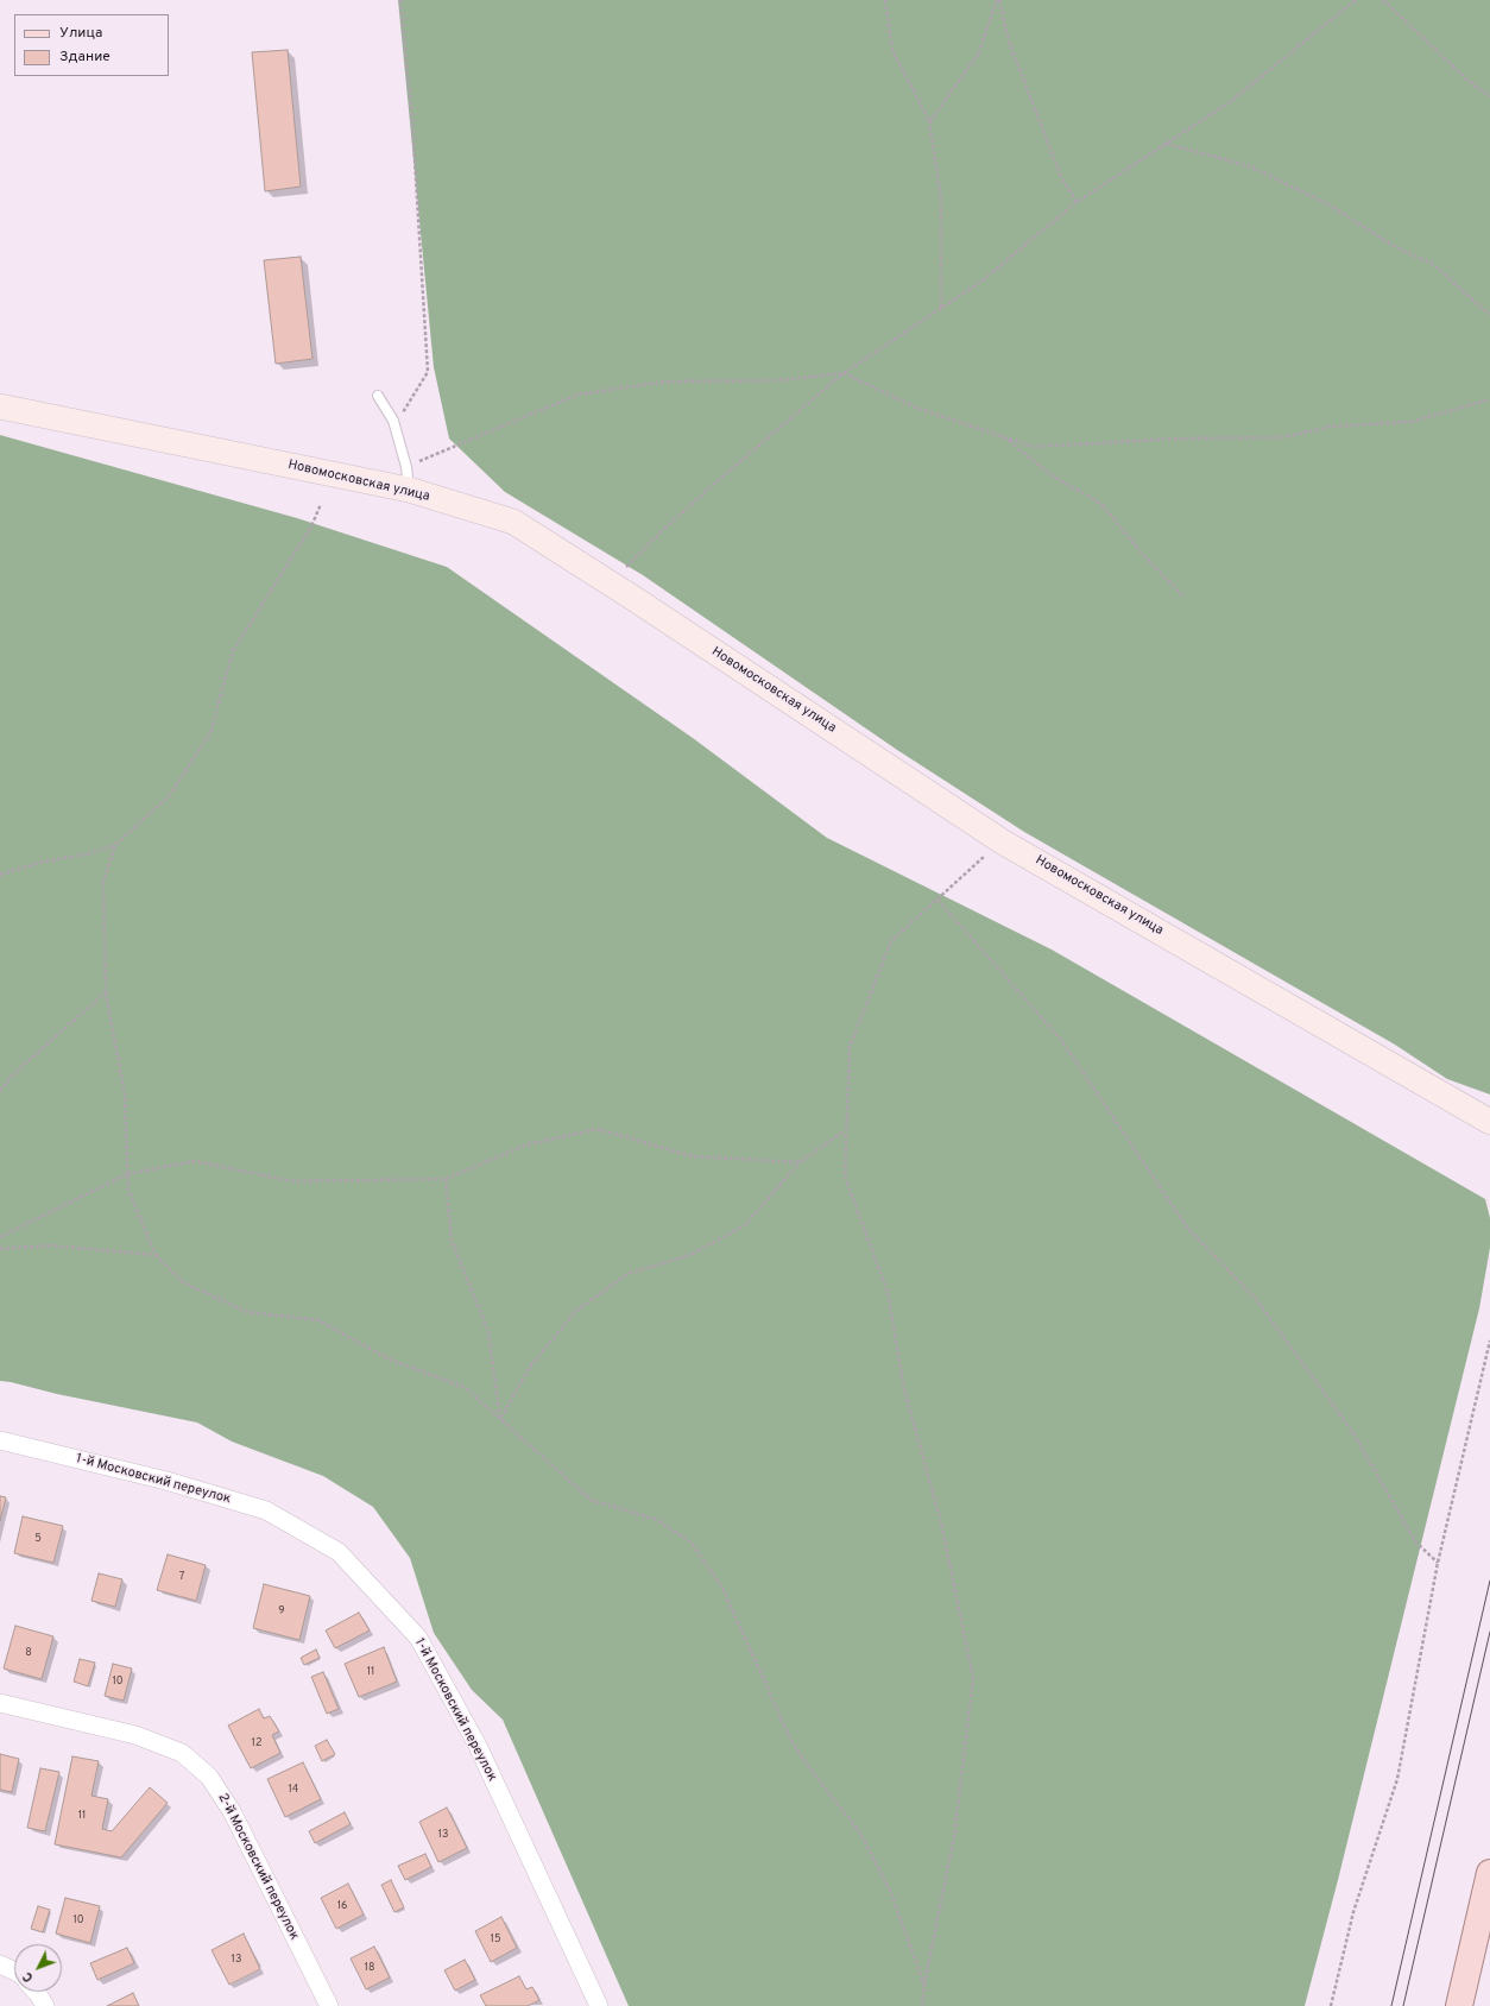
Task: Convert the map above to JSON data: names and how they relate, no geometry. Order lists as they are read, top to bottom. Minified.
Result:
{"streets":{"street":["Новомосковская улица","1-й Московский переулок","2-й Московский переулок"]},"house_numbers":["5","7","9","8","11","10","12","14","11","13","16","10","15","13","18"],"legend":["Улица","Здание"],"north":"bottom left"}
